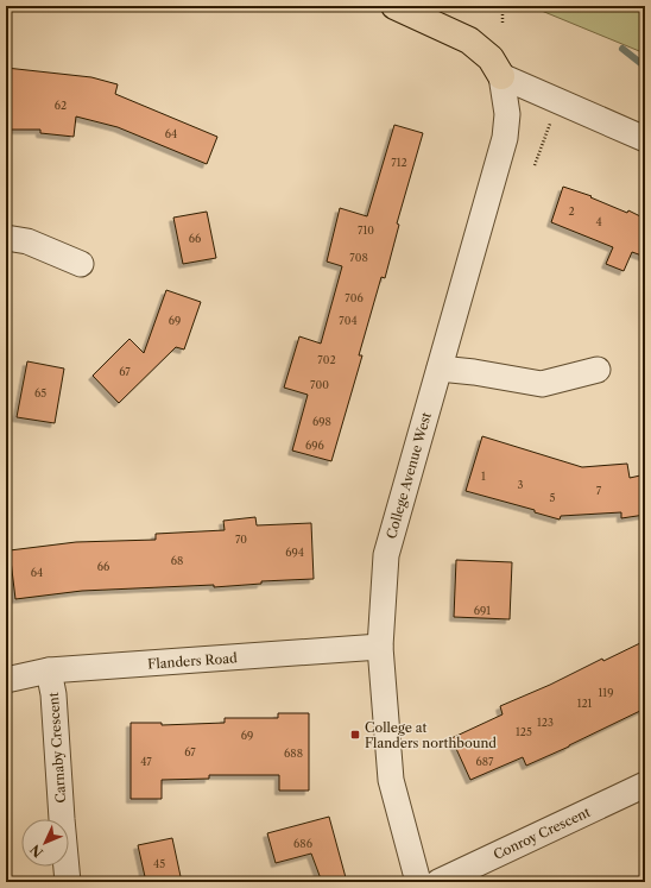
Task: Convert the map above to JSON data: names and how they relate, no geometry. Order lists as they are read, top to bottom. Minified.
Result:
{"streets":{"street":["College Avenue West","Flanders Road","Carnaby Crescent","Conroy Crescent"]},"crossings":[["College Avenue West","Flanders Road"],["Flanders Road","Carnaby Crescent"]],"places":{"transit":["College at Flanders northbound"]},"house_numbers":["62","64","712","2","4","710","66","708","706","69","704","702","67","700","65","698","696","1","3","7","5","70","694","68","66","64","691","119","121","123","125","69","67","688","47","687","686","45"],"north":"bottom left"}
